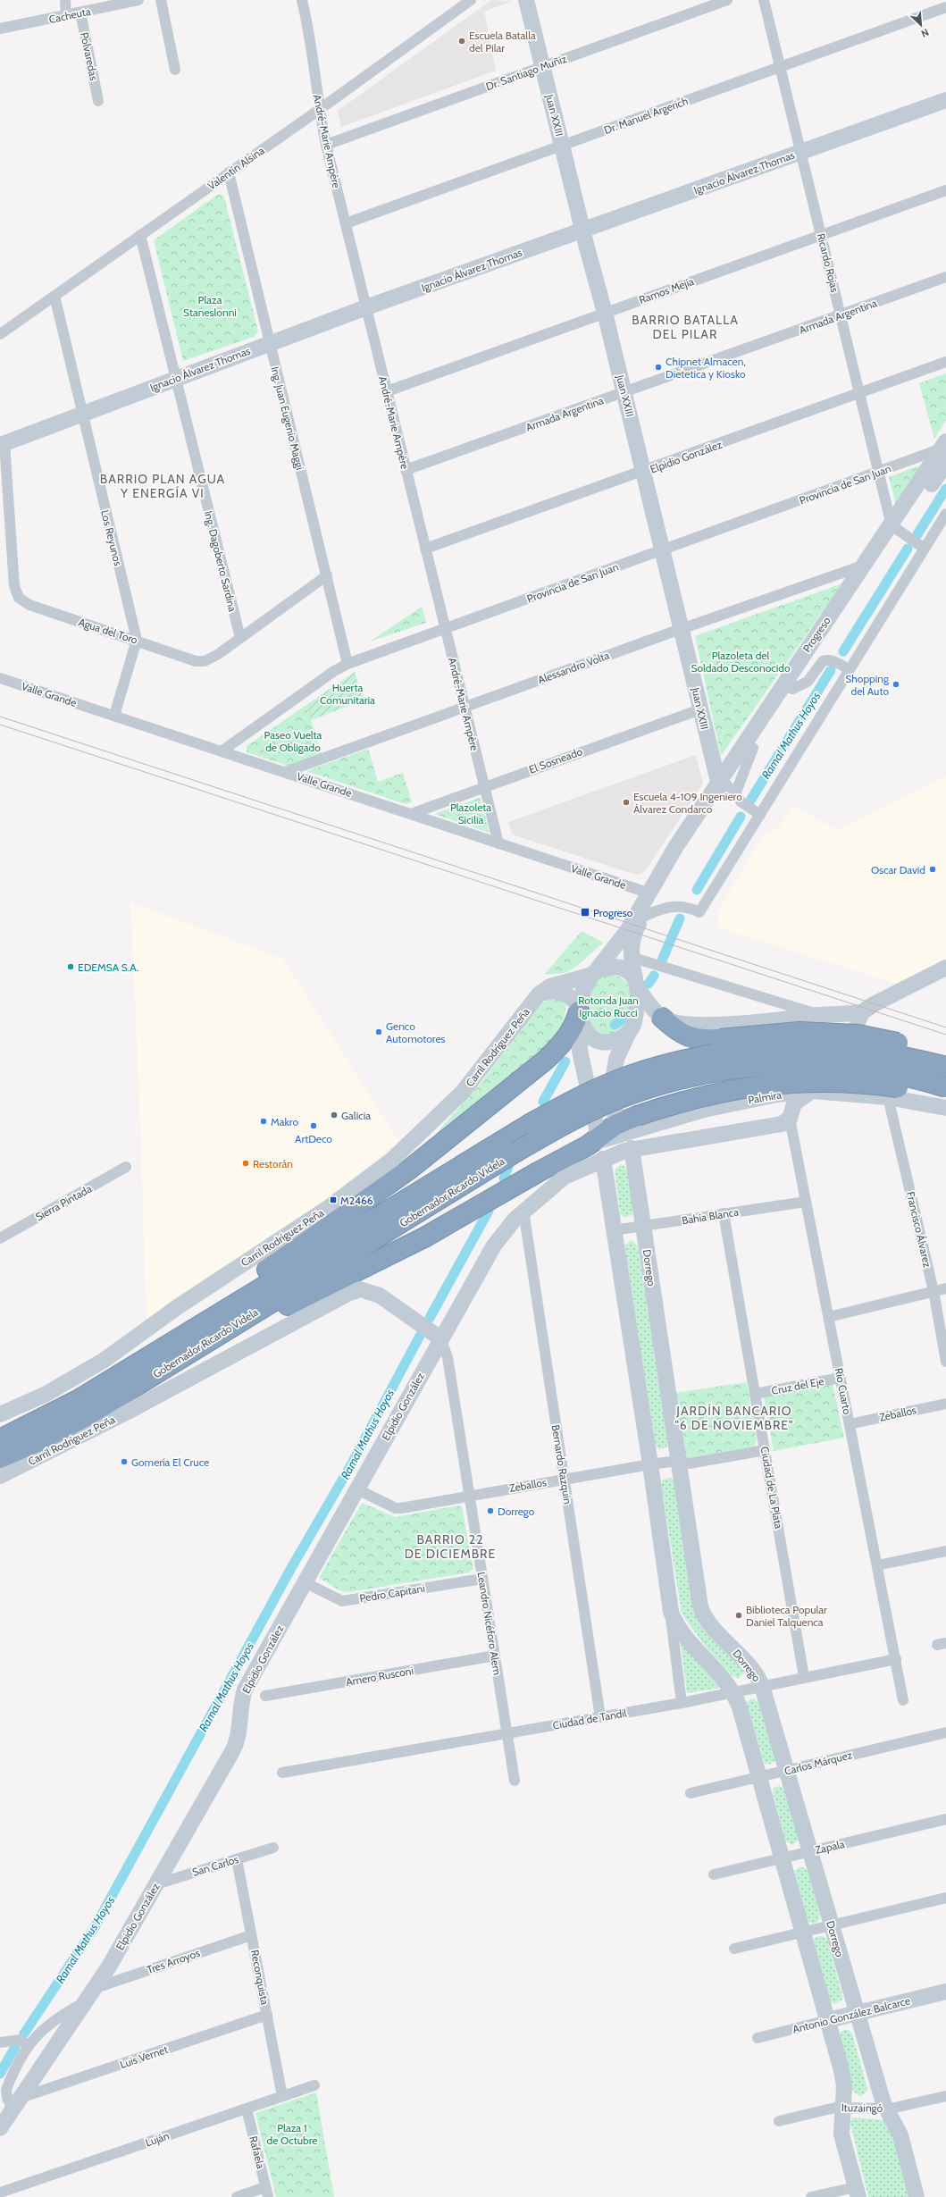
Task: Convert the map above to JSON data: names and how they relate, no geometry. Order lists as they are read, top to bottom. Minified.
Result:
{"streets":{"highway":["Gobernador Ricardo Videla"],"street":["Cacheuta","Polvaredas","Dr. Santiago Muñiz","Juan XXIII","Dr. Manuel Argerich","André-Marie Ampère","Valentín Alsina","Ignacio Álvarez Thomas","Ricardo Rojas","Ramos Mejía","Armada Argentina","Ing. Juan Eugenio Maggi","Elpidio González","Provincia de San Juan","Los Reyunos","Ing. Dagoberto Sardina","Agua del Toro","Progreso","Alessandro Volta","Valle Grande","El Sosneado","Carril Rodríguez Peña","Palmira","Sierra Pintada","Bahía Blanca","Francisco Álvarez","Dorrego","Cruz del Eje","Río Cuarto","Zeballos","Bernardo Razquin","Ciudad de La Plata","Pedro Capitani","Leandro Nicéforo Alem","Amero Rusconi","Ciudad de Tandil","Carlos Márquez","Zapala","San Carlos","Tres Arroyos","Reconquista","Antonio González Balcarce","Luis Vernet","Ituzaingó","Luján","Rafaela"]},"crossings":[["Cacheuta","Polvaredas"],["Dr. Santiago Muñiz","Juan XXIII"],["Dr. Santiago Muñiz","André-Marie Ampère"],["Juan XXIII","Dr. Manuel Argerich"],["Juan XXIII","Ignacio Álvarez Thomas"],["Juan XXIII","Ramos Mejía"],["Juan XXIII","Armada Argentina"],["Juan XXIII","Elpidio González"],["Juan XXIII","Provincia de San Juan"],["Juan XXIII","Progreso"],["Juan XXIII","Alessandro Volta"],["Juan XXIII","El Sosneado"],["Dr. Manuel Argerich","André-Marie Ampère"],["Dr. Manuel Argerich","Ricardo Rojas"],["André-Marie Ampère","Valentín Alsina"],["André-Marie Ampère","Ignacio Álvarez Thomas"],["André-Marie Ampère","Ramos Mejía"],["André-Marie Ampère","Armada Argentina"],["André-Marie Ampère","Elpidio González"],["André-Marie Ampère","Provincia de San Juan"],["André-Marie Ampère","Alessandro Volta"],["André-Marie Ampère","Valle Grande"],["André-Marie Ampère","El Sosneado"],["Valentín Alsina","Ing. Juan Eugenio Maggi"],["Valentín Alsina","Los Reyunos"],["Valentín Alsina","Ing. Dagoberto Sardina"],["Ignacio Álvarez Thomas","Ricardo Rojas"],["Ignacio Álvarez Thomas","Ing. Juan Eugenio Maggi"],["Ignacio Álvarez Thomas","Los Reyunos"],["Ignacio Álvarez Thomas","Ing. Dagoberto Sardina"],["Ignacio Álvarez Thomas","Agua del Toro"],["Ricardo Rojas","Ramos Mejía"],["Ricardo Rojas","Armada Argentina"],["Ricardo Rojas","Elpidio González"],["Ricardo Rojas","Provincia de San Juan"],["Ricardo Rojas","Progreso"],["Ing. Juan Eugenio Maggi","Provincia de San Juan"],["Ing. Juan Eugenio Maggi","Agua del Toro"],["Elpidio González","Carril Rodríguez Peña"],["Elpidio González","Zeballos"],["Elpidio González","Bernardo Razquin"],["Elpidio González","Pedro Capitani"],["Elpidio González","Leandro Nicéforo Alem"],["Elpidio González","San Carlos"],["Elpidio González","Tres Arroyos"],["Elpidio González","Luis Vernet"],["Provincia de San Juan","Progreso"],["Provincia de San Juan","Valle Grande"],["Los Reyunos","Agua del Toro"],["Los Reyunos","Valle Grande"],["Ing. Dagoberto Sardina","Agua del Toro"],["Progreso","Alessandro Volta"],["Progreso","Valle Grande"],["Progreso","Carril Rodríguez Peña"],["Alessandro Volta","Valle Grande"],["Valle Grande","El Sosneado"],["Carril Rodríguez Peña","Leandro Nicéforo Alem"],["Palmira","Francisco Álvarez"],["Bahía Blanca","Dorrego"],["Bahía Blanca","Río Cuarto"],["Bahía Blanca","Ciudad de La Plata"],["Dorrego","Zeballos"],["Dorrego","Ciudad de Tandil"],["Dorrego","Carlos Márquez"],["Dorrego","Zapala"],["Dorrego","Antonio González Balcarce"],["Dorrego","Ituzaingó"],["Cruz del Eje","Río Cuarto"],["Cruz del Eje","Ciudad de La Plata"],["Río Cuarto","Zeballos"],["Río Cuarto","Ciudad de Tandil"],["Zeballos","Bernardo Razquin"],["Zeballos","Ciudad de La Plata"],["Zeballos","Leandro Nicéforo Alem"],["Bernardo Razquin","Ciudad de Tandil"],["Ciudad de La Plata","Ciudad de Tandil"],["Pedro Capitani","Leandro Nicéforo Alem"],["Leandro Nicéforo Alem","Amero Rusconi"],["Leandro Nicéforo Alem","Ciudad de Tandil"],["San Carlos","Reconquista"],["Tres Arroyos","Reconquista"],["Tres Arroyos","Luis Vernet"],["Reconquista","Luis Vernet"],["Reconquista","Luján"],["Luján","Rafaela"]],"districts":["BARRIO BATALLA DEL PILAR","BARRIO PLAN AGUA Y ENERGÍA VI","JARDÍN BANCARIO \"6 DE NOVIEMBRE\"","BARRIO 22 DE DICIEMBRE"],"water":["Ramal Mathus Hoyos"],"parks":["Plaza Staneslonni","Plazoleta del Soldado Desconocido","Huerta Comunitaria","Paseo Vuelta de Obligado","Plazoleta Sicilia","Rotonda Juan Ignacio Rucci","Plaza 1 de Octubre"],"places":{"other":["Escuela Batalla del Pilar","Chipnet Almacen, Dietetica y Kiosko","Shopping del Auto","Escuela 4-109 Ingeniero Álvarez Condarco","Oscar David","EDEMSA S.A.","Genco Automotores","Galicia","Makro","ArtDeco","Restorán","Gomería El Cruce","Dorrego","Biblioteca Popular Daniel Talquenca"],"transit":["Progreso","M2466"]},"north":"bottom right"}
